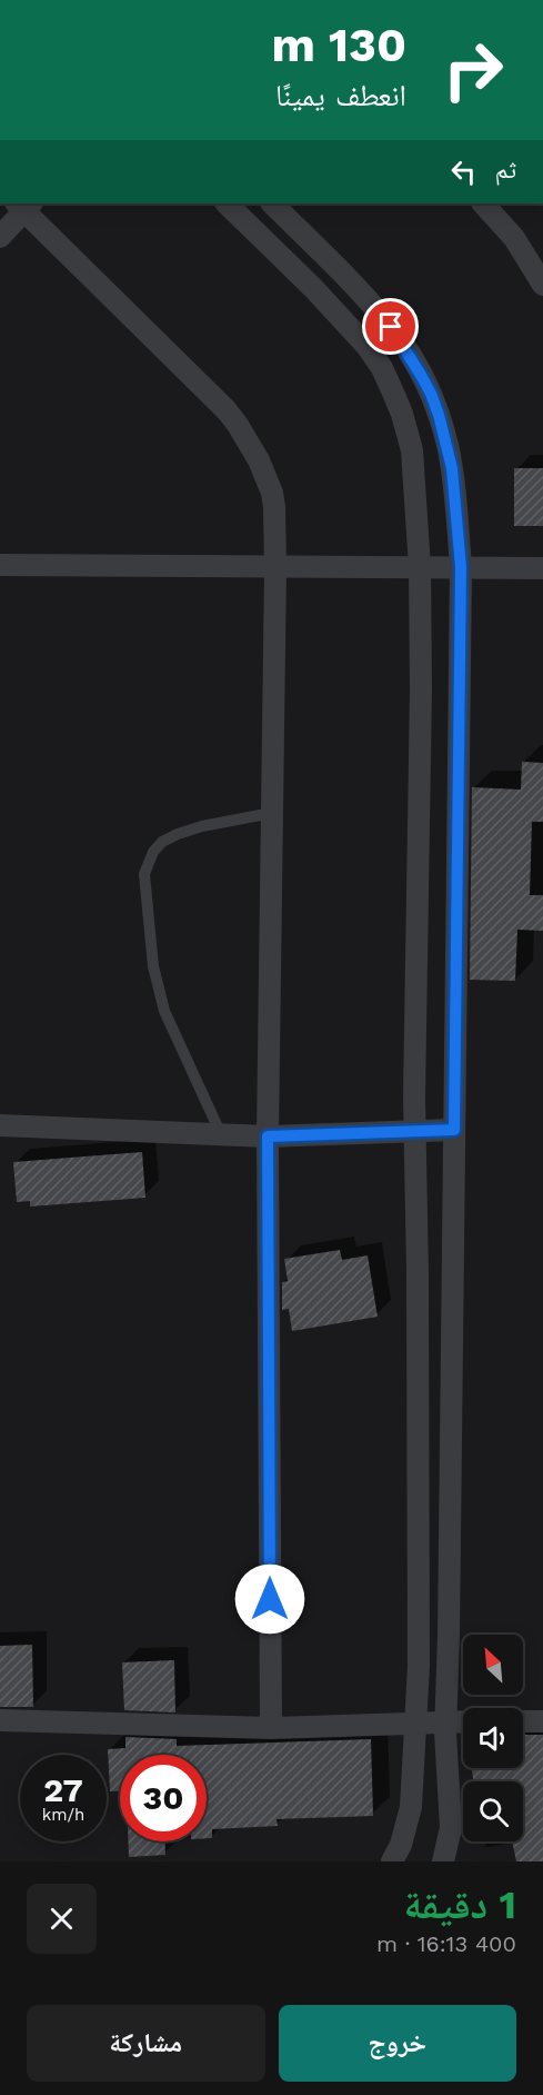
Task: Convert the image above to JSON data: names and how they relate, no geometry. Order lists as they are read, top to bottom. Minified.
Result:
{"north":"top left","page":{"turn":["130 m","انعطف يمينًا"],"then":"ثم","speed":"27 km/h","limit":"30","heading":["1 دقيقة","400 m · 16:13"],"buttons":["خروج","مشاركة"]}}
